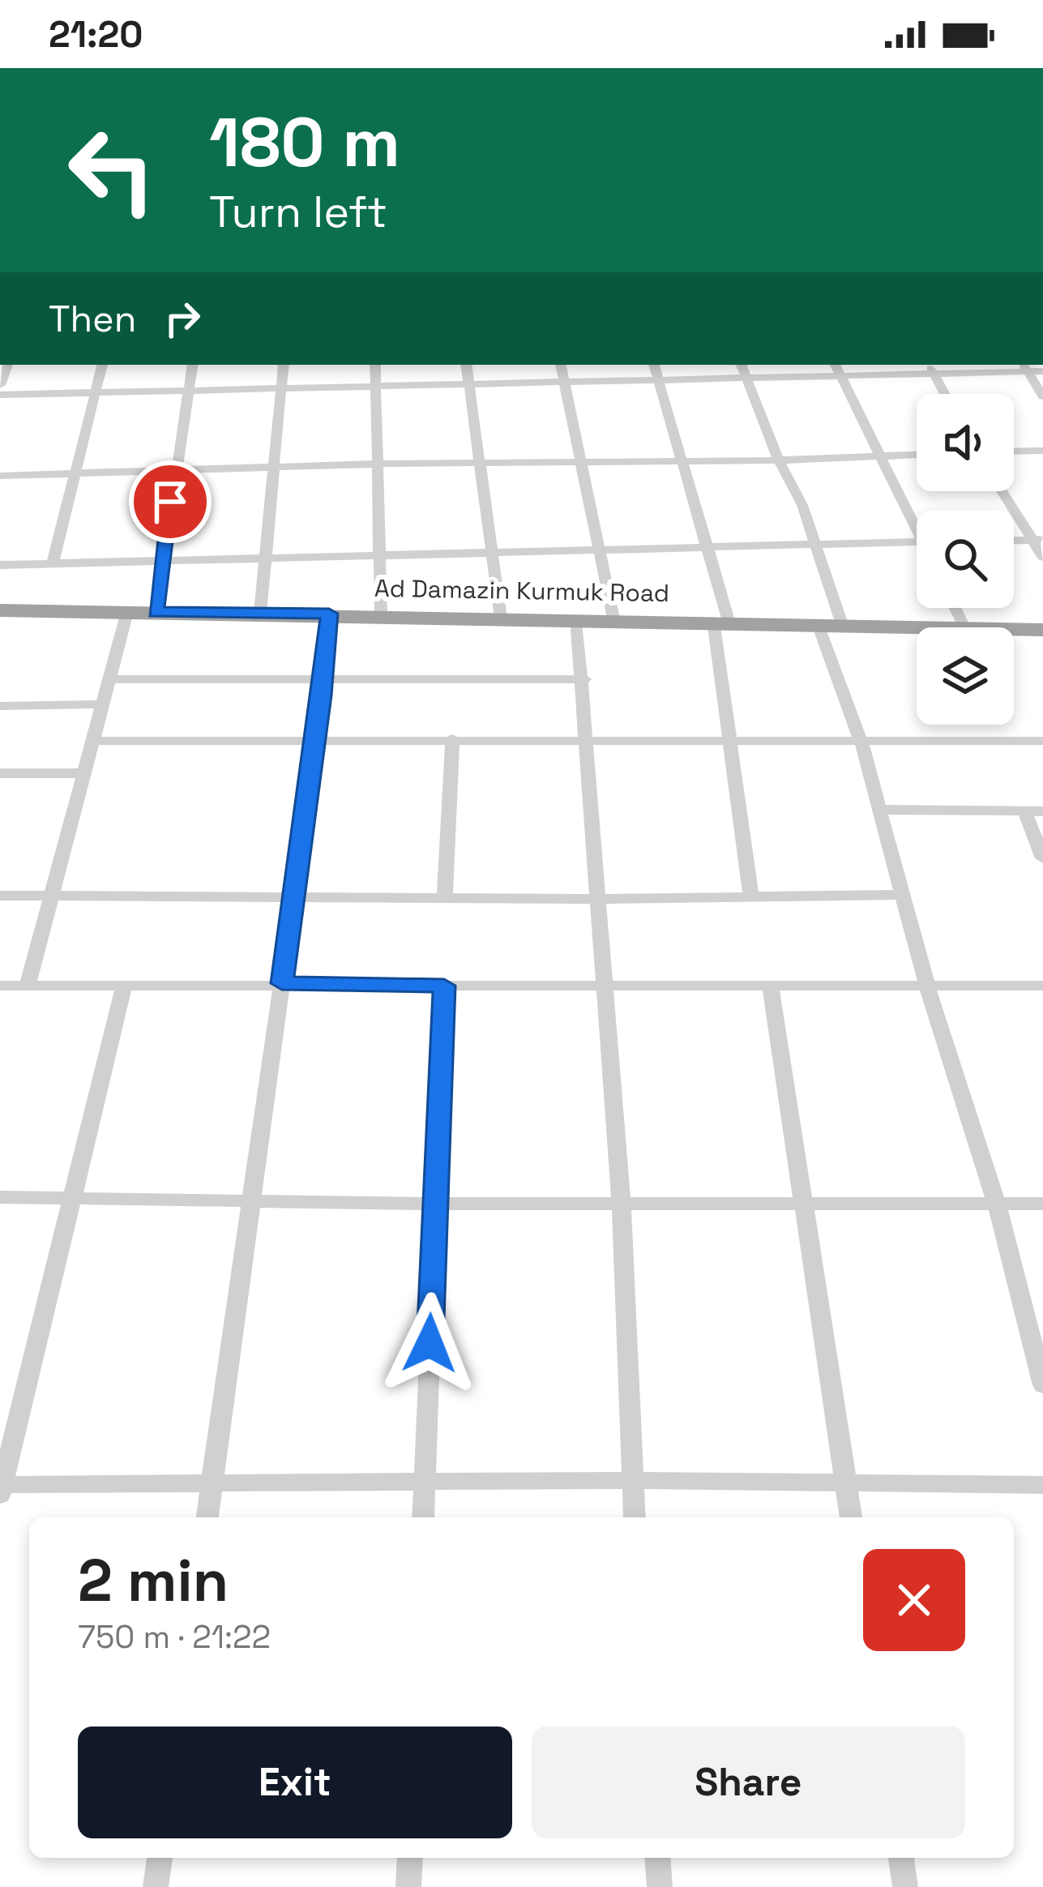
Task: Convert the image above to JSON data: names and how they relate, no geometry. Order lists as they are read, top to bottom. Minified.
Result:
{"streets":{"highway":["Ad Damazin Kurmuk Road"]},"page":{"status":"21:20","turn":["180 m","Turn left"],"then":"Then","heading":["2 min","750 m · 21:22"],"buttons":["Exit","Share"]}}
